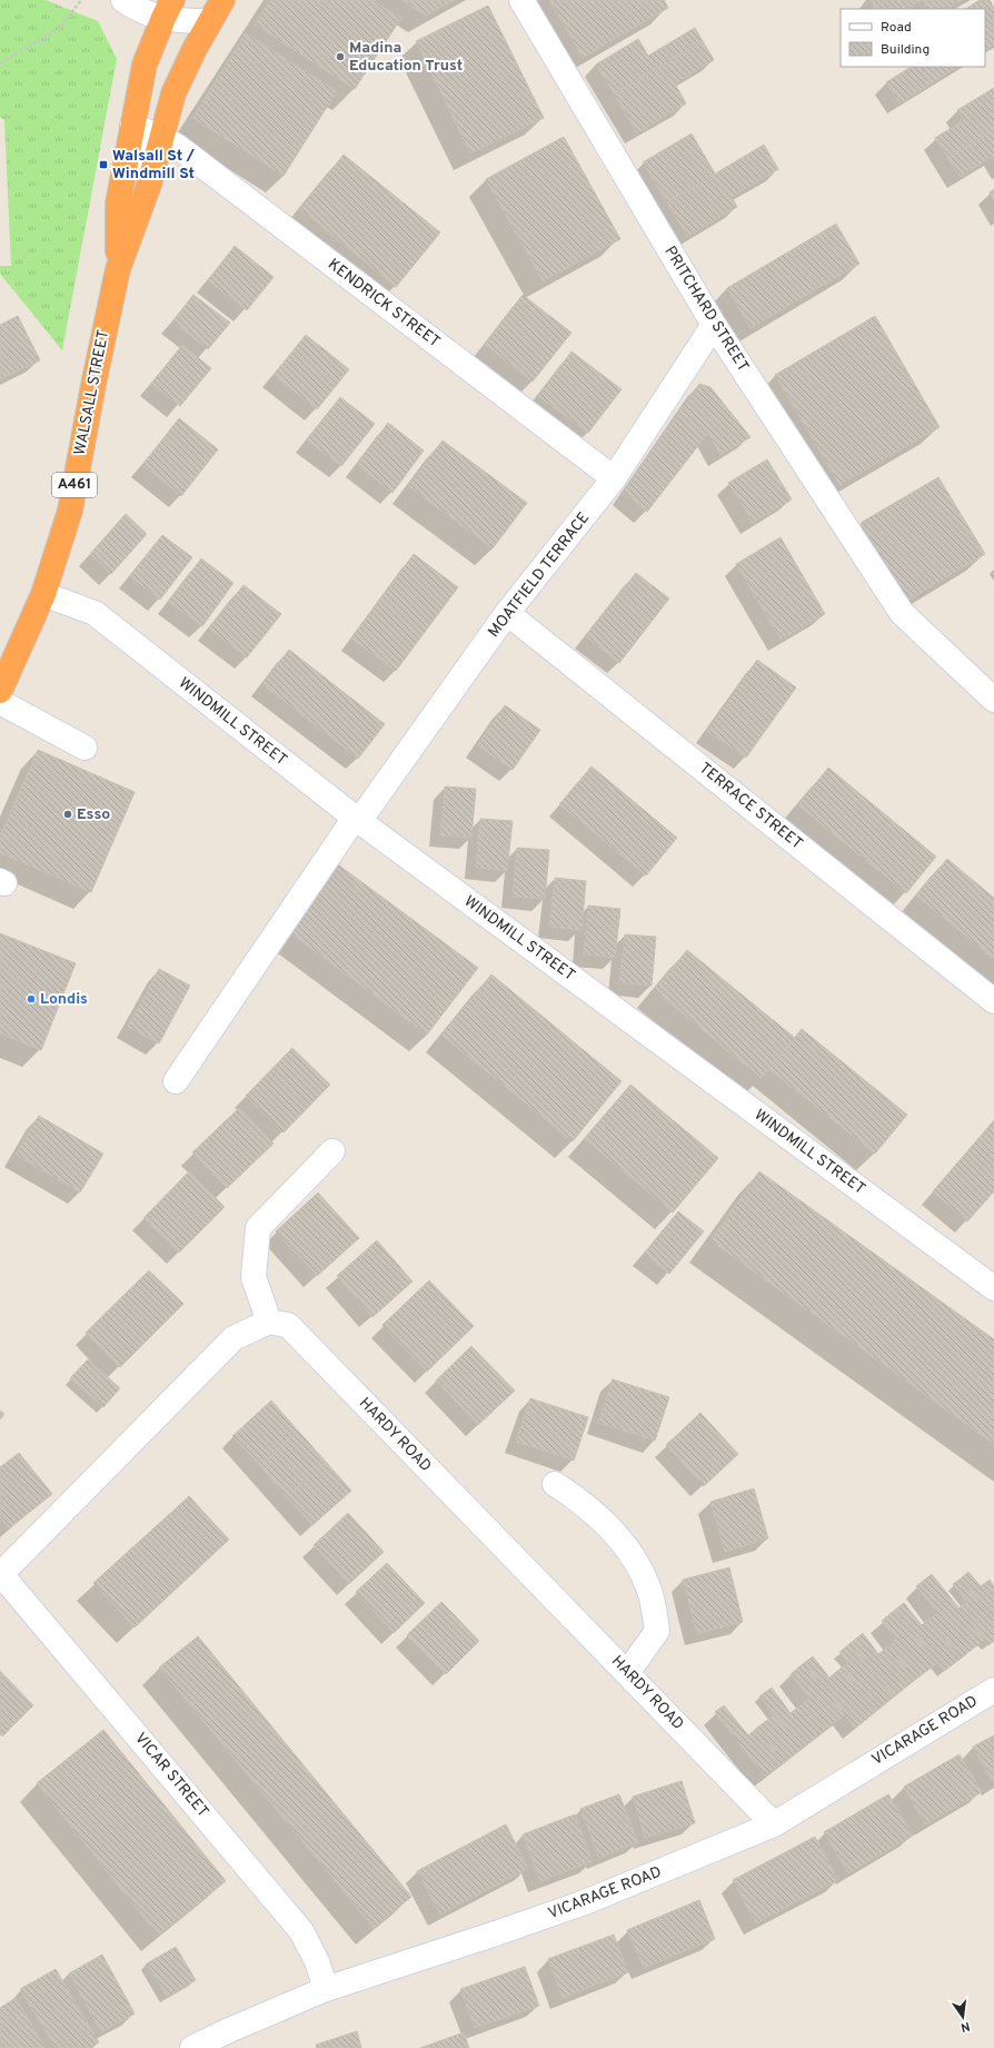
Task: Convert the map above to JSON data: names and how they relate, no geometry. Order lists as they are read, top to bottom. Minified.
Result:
{"streets":{"highway":["WALSALL STREET","A461"],"street":["KENDRICK STREET","PRITCHARD STREET","MOATFIELD TERRACE","WINDMILL STREET","TERRACE STREET","HARDY ROAD","VICARAGE ROAD","VICAR STREET"]},"crossings":[["KENDRICK STREET","WALSALL STREET"],["KENDRICK STREET","MOATFIELD TERRACE"],["PRITCHARD STREET","MOATFIELD TERRACE"],["WALSALL STREET","WINDMILL STREET"],["MOATFIELD TERRACE","WINDMILL STREET"],["MOATFIELD TERRACE","TERRACE STREET"],["HARDY ROAD","VICARAGE ROAD"],["VICARAGE ROAD","VICAR STREET"]],"places":{"other":["Madina Education Trust","Esso","Londis"],"transit":["Walsall St / Windmill St"]},"legend":["Road","Building"],"north":"bottom"}
